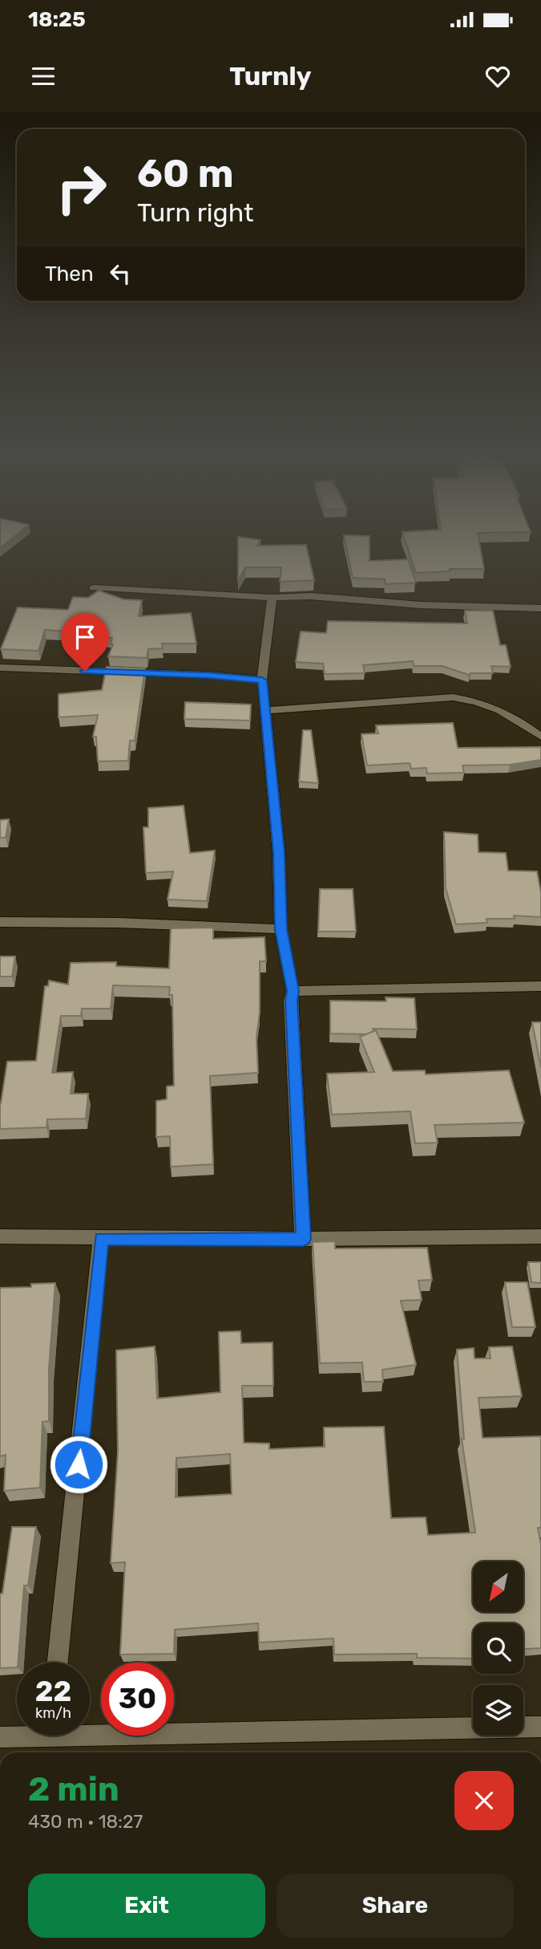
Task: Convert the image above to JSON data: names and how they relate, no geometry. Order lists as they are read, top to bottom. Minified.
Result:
{"north":"bottom left","page":{"status":"18:25","header":"Turnly","turn":["60 m","Turn right"],"then":"Then","speed":"22 km/h","limit":"30","heading":["2 min","430 m · 18:27"],"buttons":["Exit","Share"]}}
